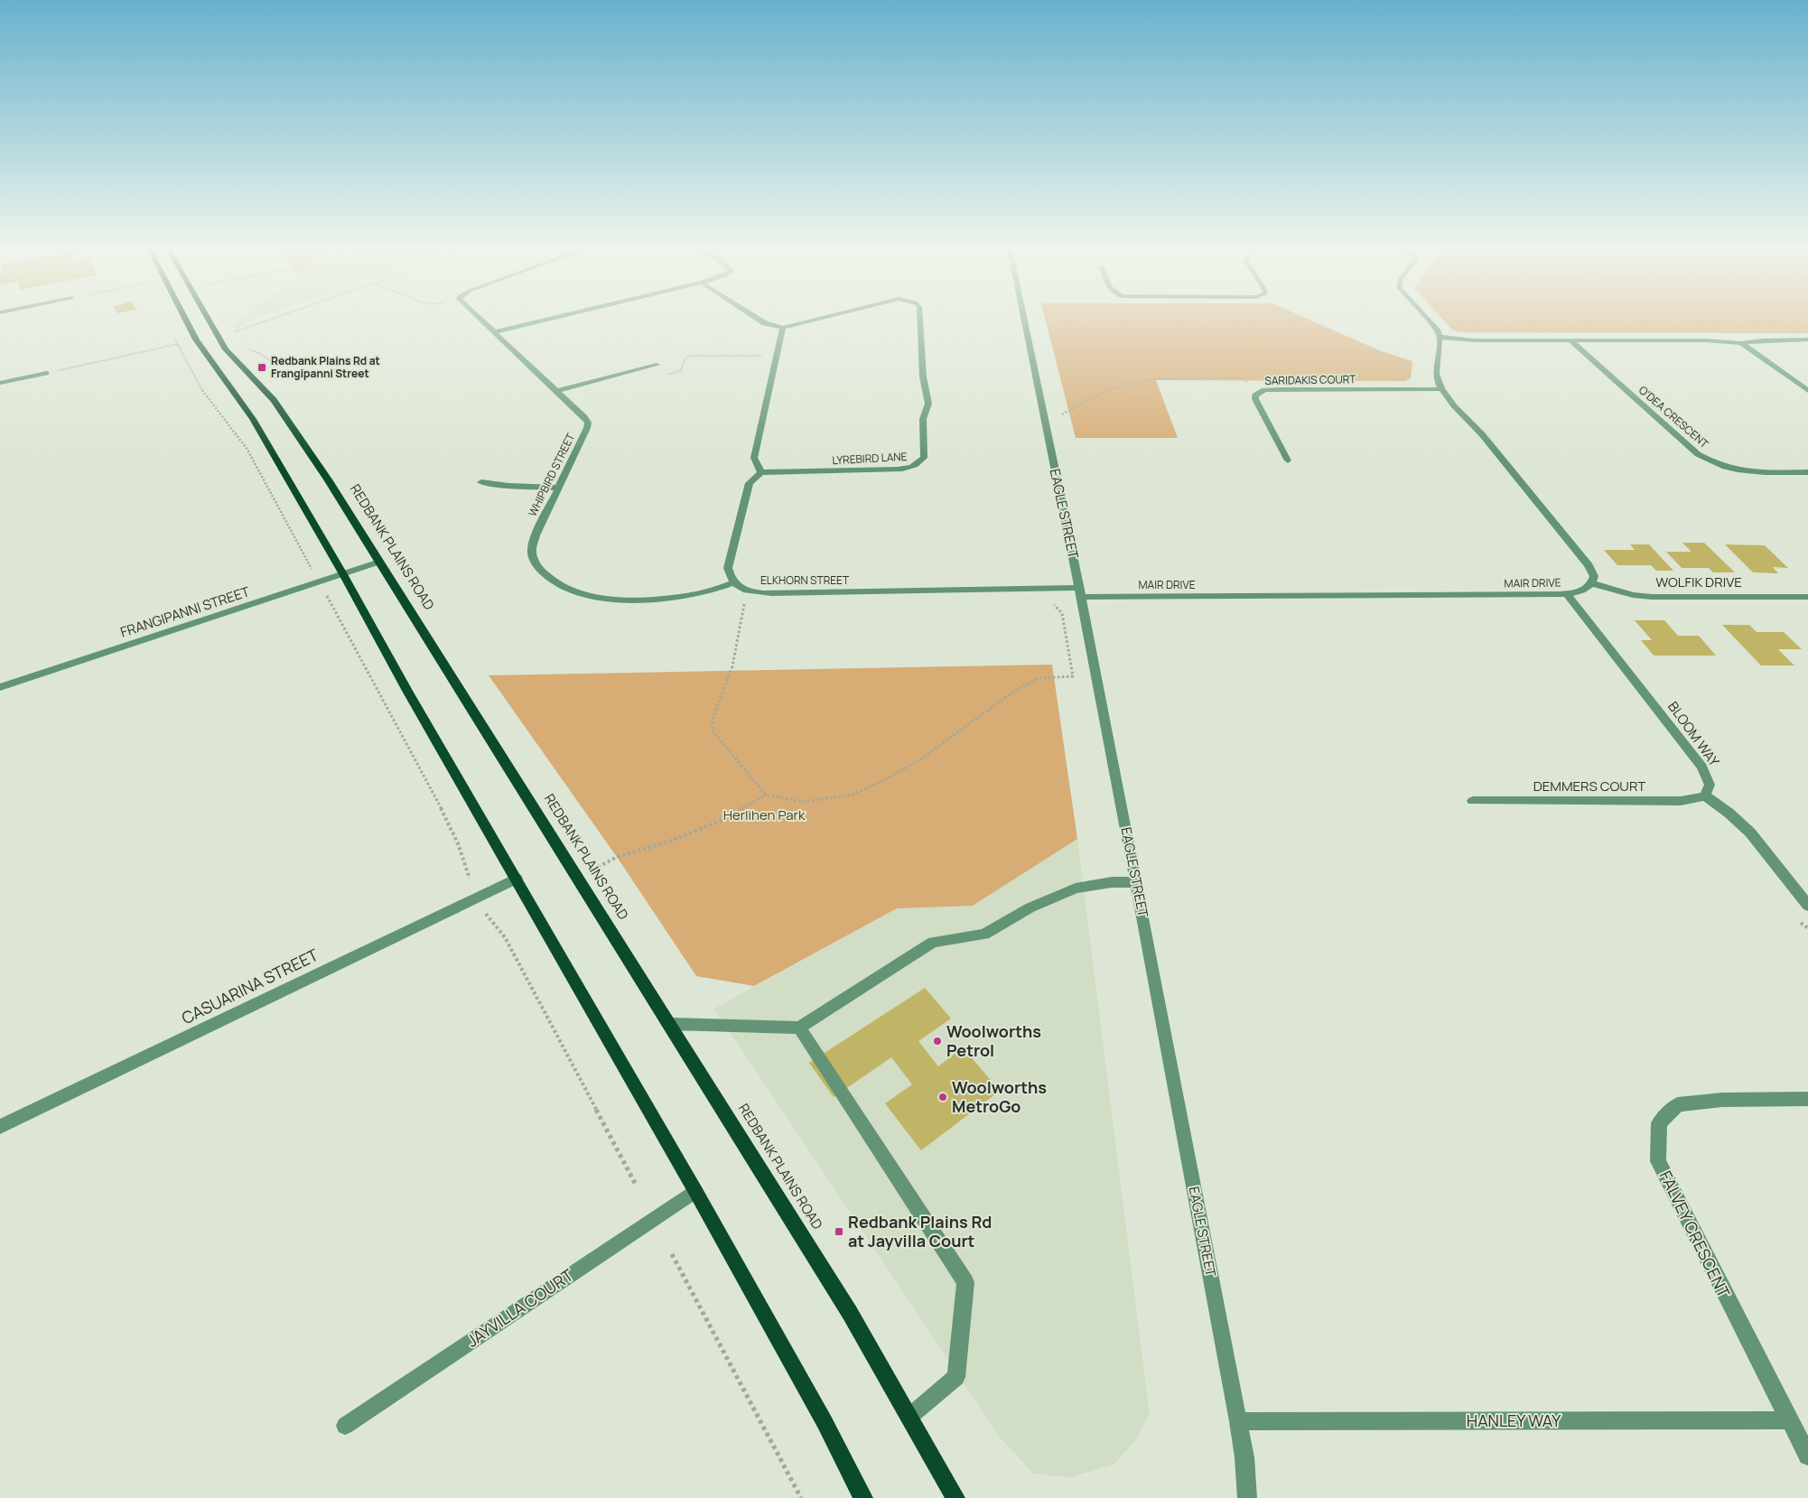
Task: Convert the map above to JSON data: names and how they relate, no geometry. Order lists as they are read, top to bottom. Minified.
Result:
{"streets":{"main road":["REDBANK PLAINS ROAD"],"street":["SARIDAKIS COURT","O'DEA CRESCENT","LYREBIRD LANE","WHIPBIRD STREET","EAGLE STREET","ELKHORN STREET","WOLFIK DRIVE","MAIR DRIVE","FRANGIPANNI STREET","BLOOM WAY","DEMMERS COURT","CASUARINA STREET","FALVEY CRESCENT","JAYVILLA COURT","HANLEY WAY"]},"crossings":[["WHIPBIRD STREET","ELKHORN STREET"],["EAGLE STREET","ELKHORN STREET"],["EAGLE STREET","MAIR DRIVE"],["EAGLE STREET","HANLEY WAY"],["REDBANK PLAINS ROAD","FRANGIPANNI STREET"],["ELKHORN STREET","MAIR DRIVE"],["WOLFIK DRIVE","MAIR DRIVE"],["MAIR DRIVE","BLOOM WAY"],["BLOOM WAY","DEMMERS COURT"],["FALVEY CRESCENT","HANLEY WAY"]],"parks":["Herlihen Park"],"places":{"transit":["Redbank Plains Rd at Frangipanni Street","Redbank Plains Rd at Jayvilla Court"],"other":["Woolworths Petrol","Woolworths MetroGo"]}}
